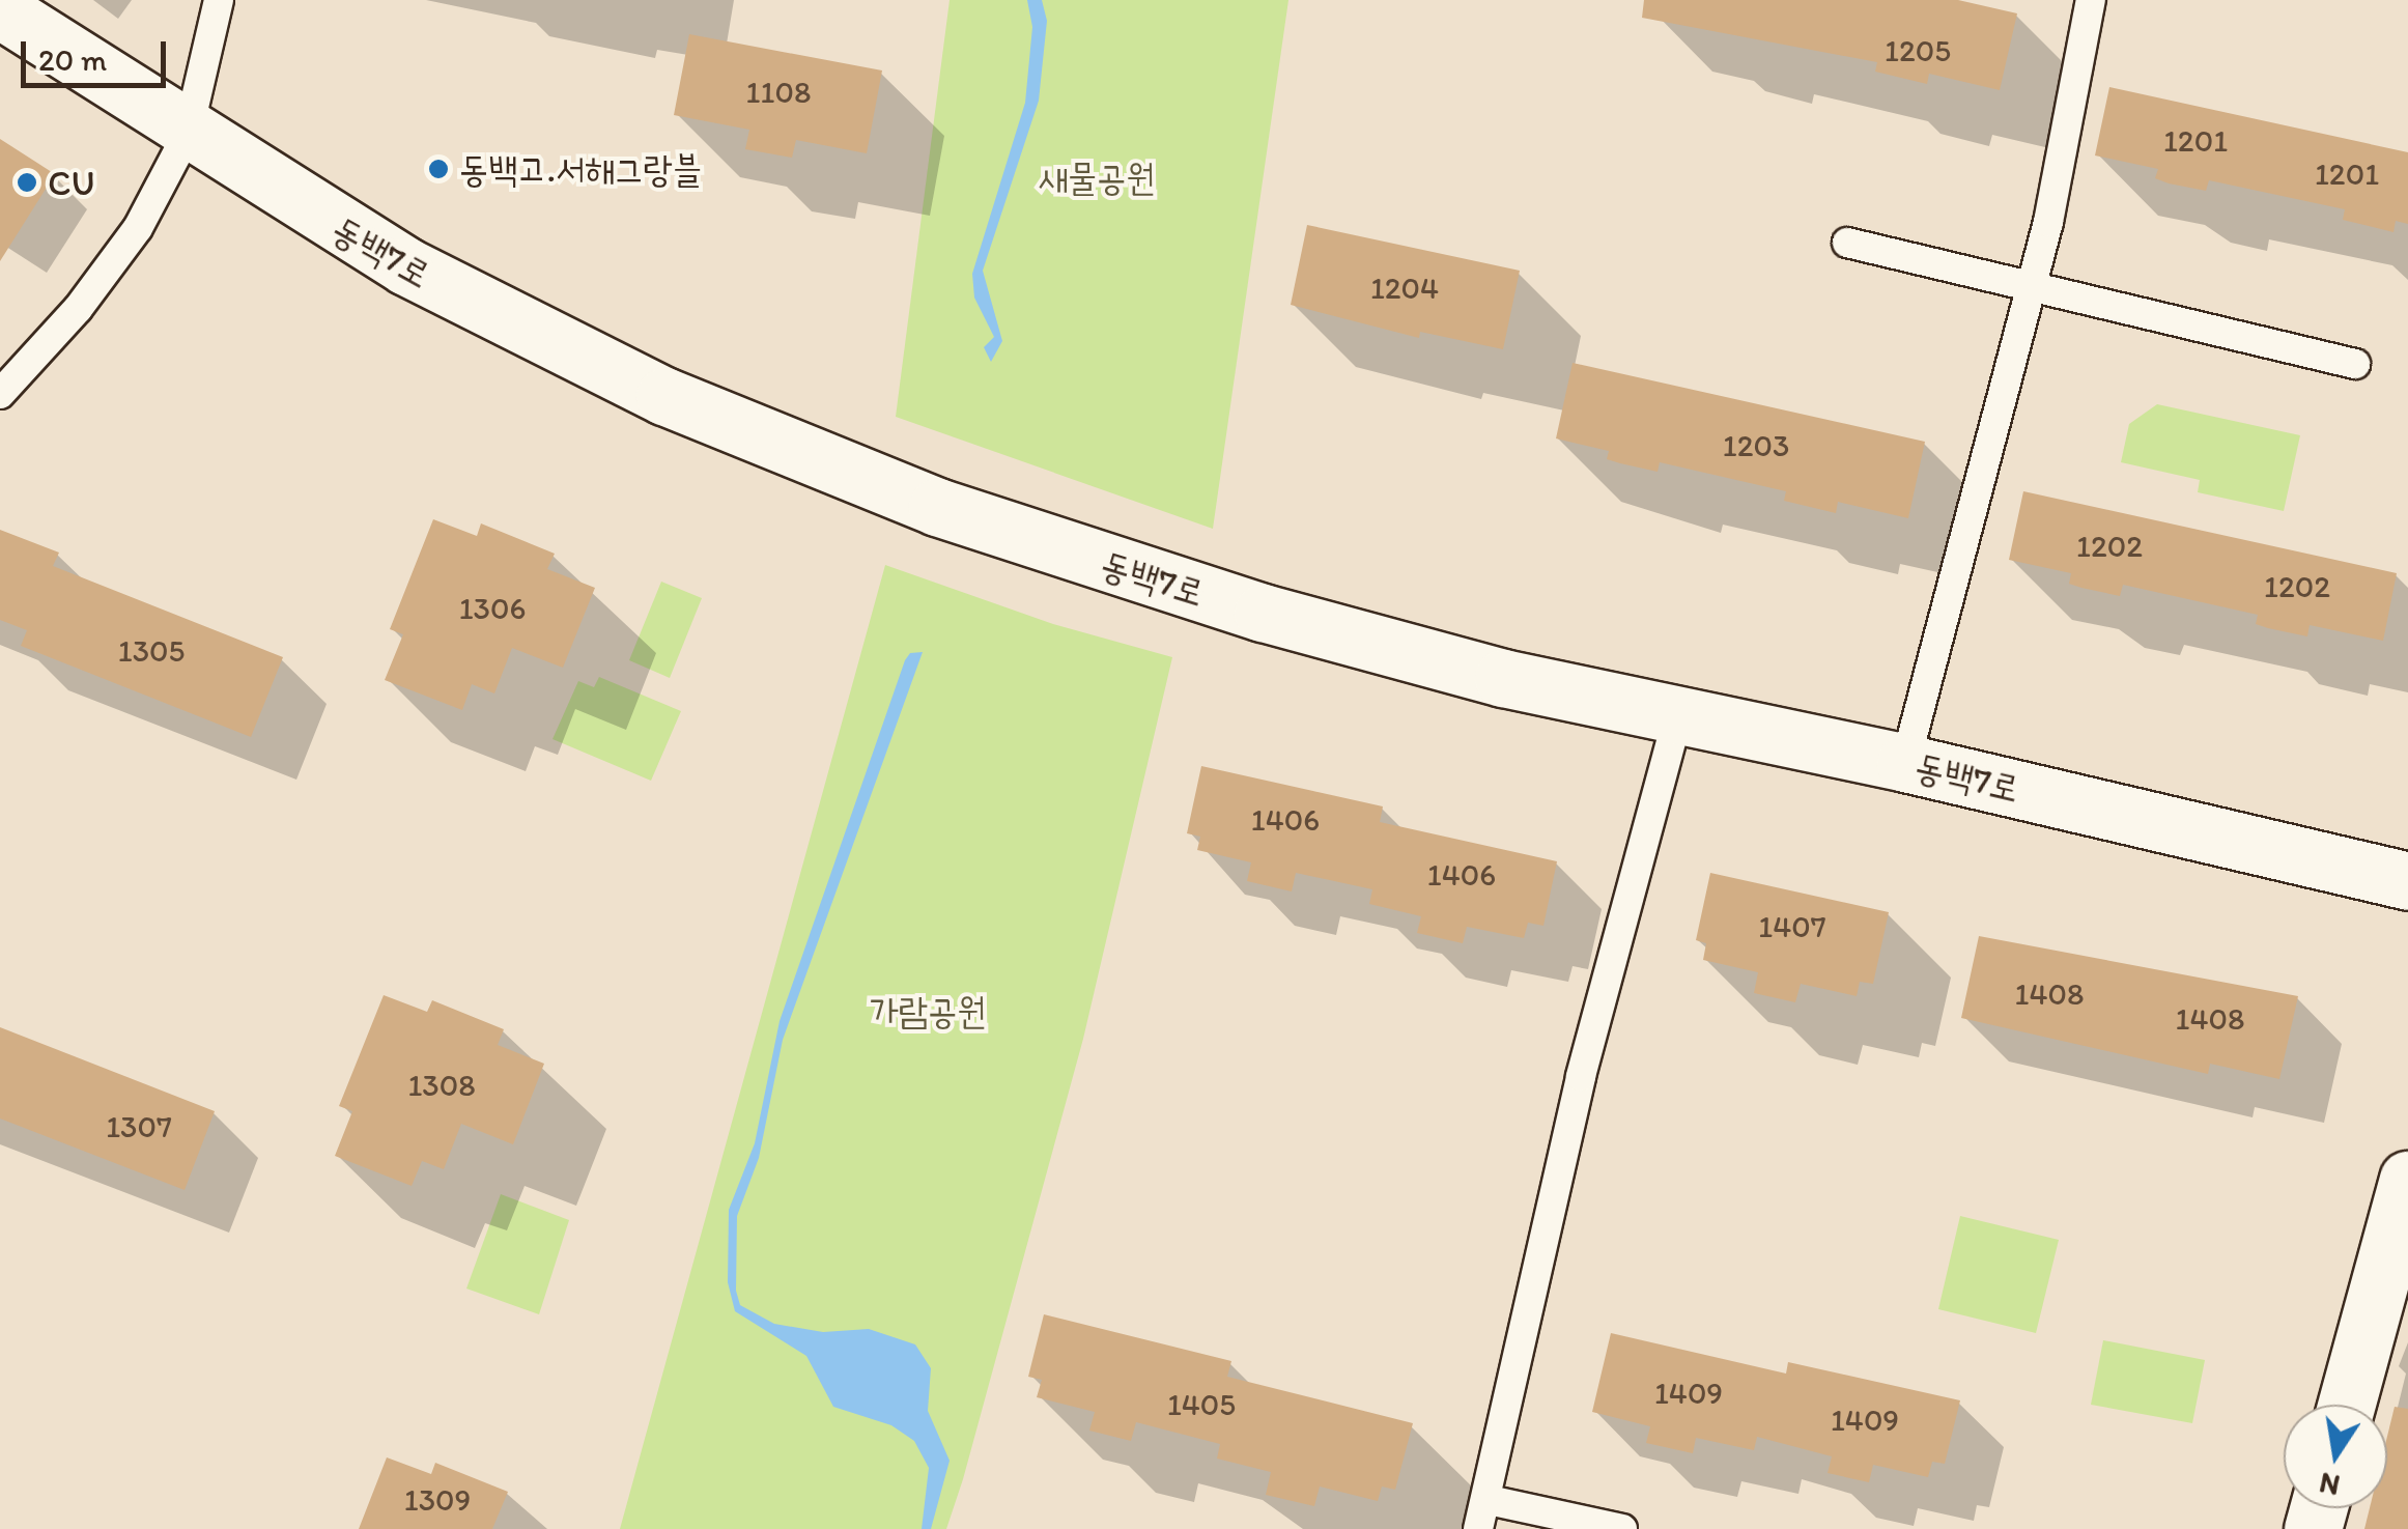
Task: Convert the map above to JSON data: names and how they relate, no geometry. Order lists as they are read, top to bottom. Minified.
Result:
{"streets":{"street":["동백7로"]},"parks":["새물공원","가람공원"],"places":["동백고.서해그랑블","CU"],"house_numbers":["1205","1108","1201","1201","1204","1203","1202","1202","1306","1305","1406","1406","1407","1408","1408","1308","1307","1409","1405","1409","1309"],"scale_bar":"20 m","north":"bottom"}
